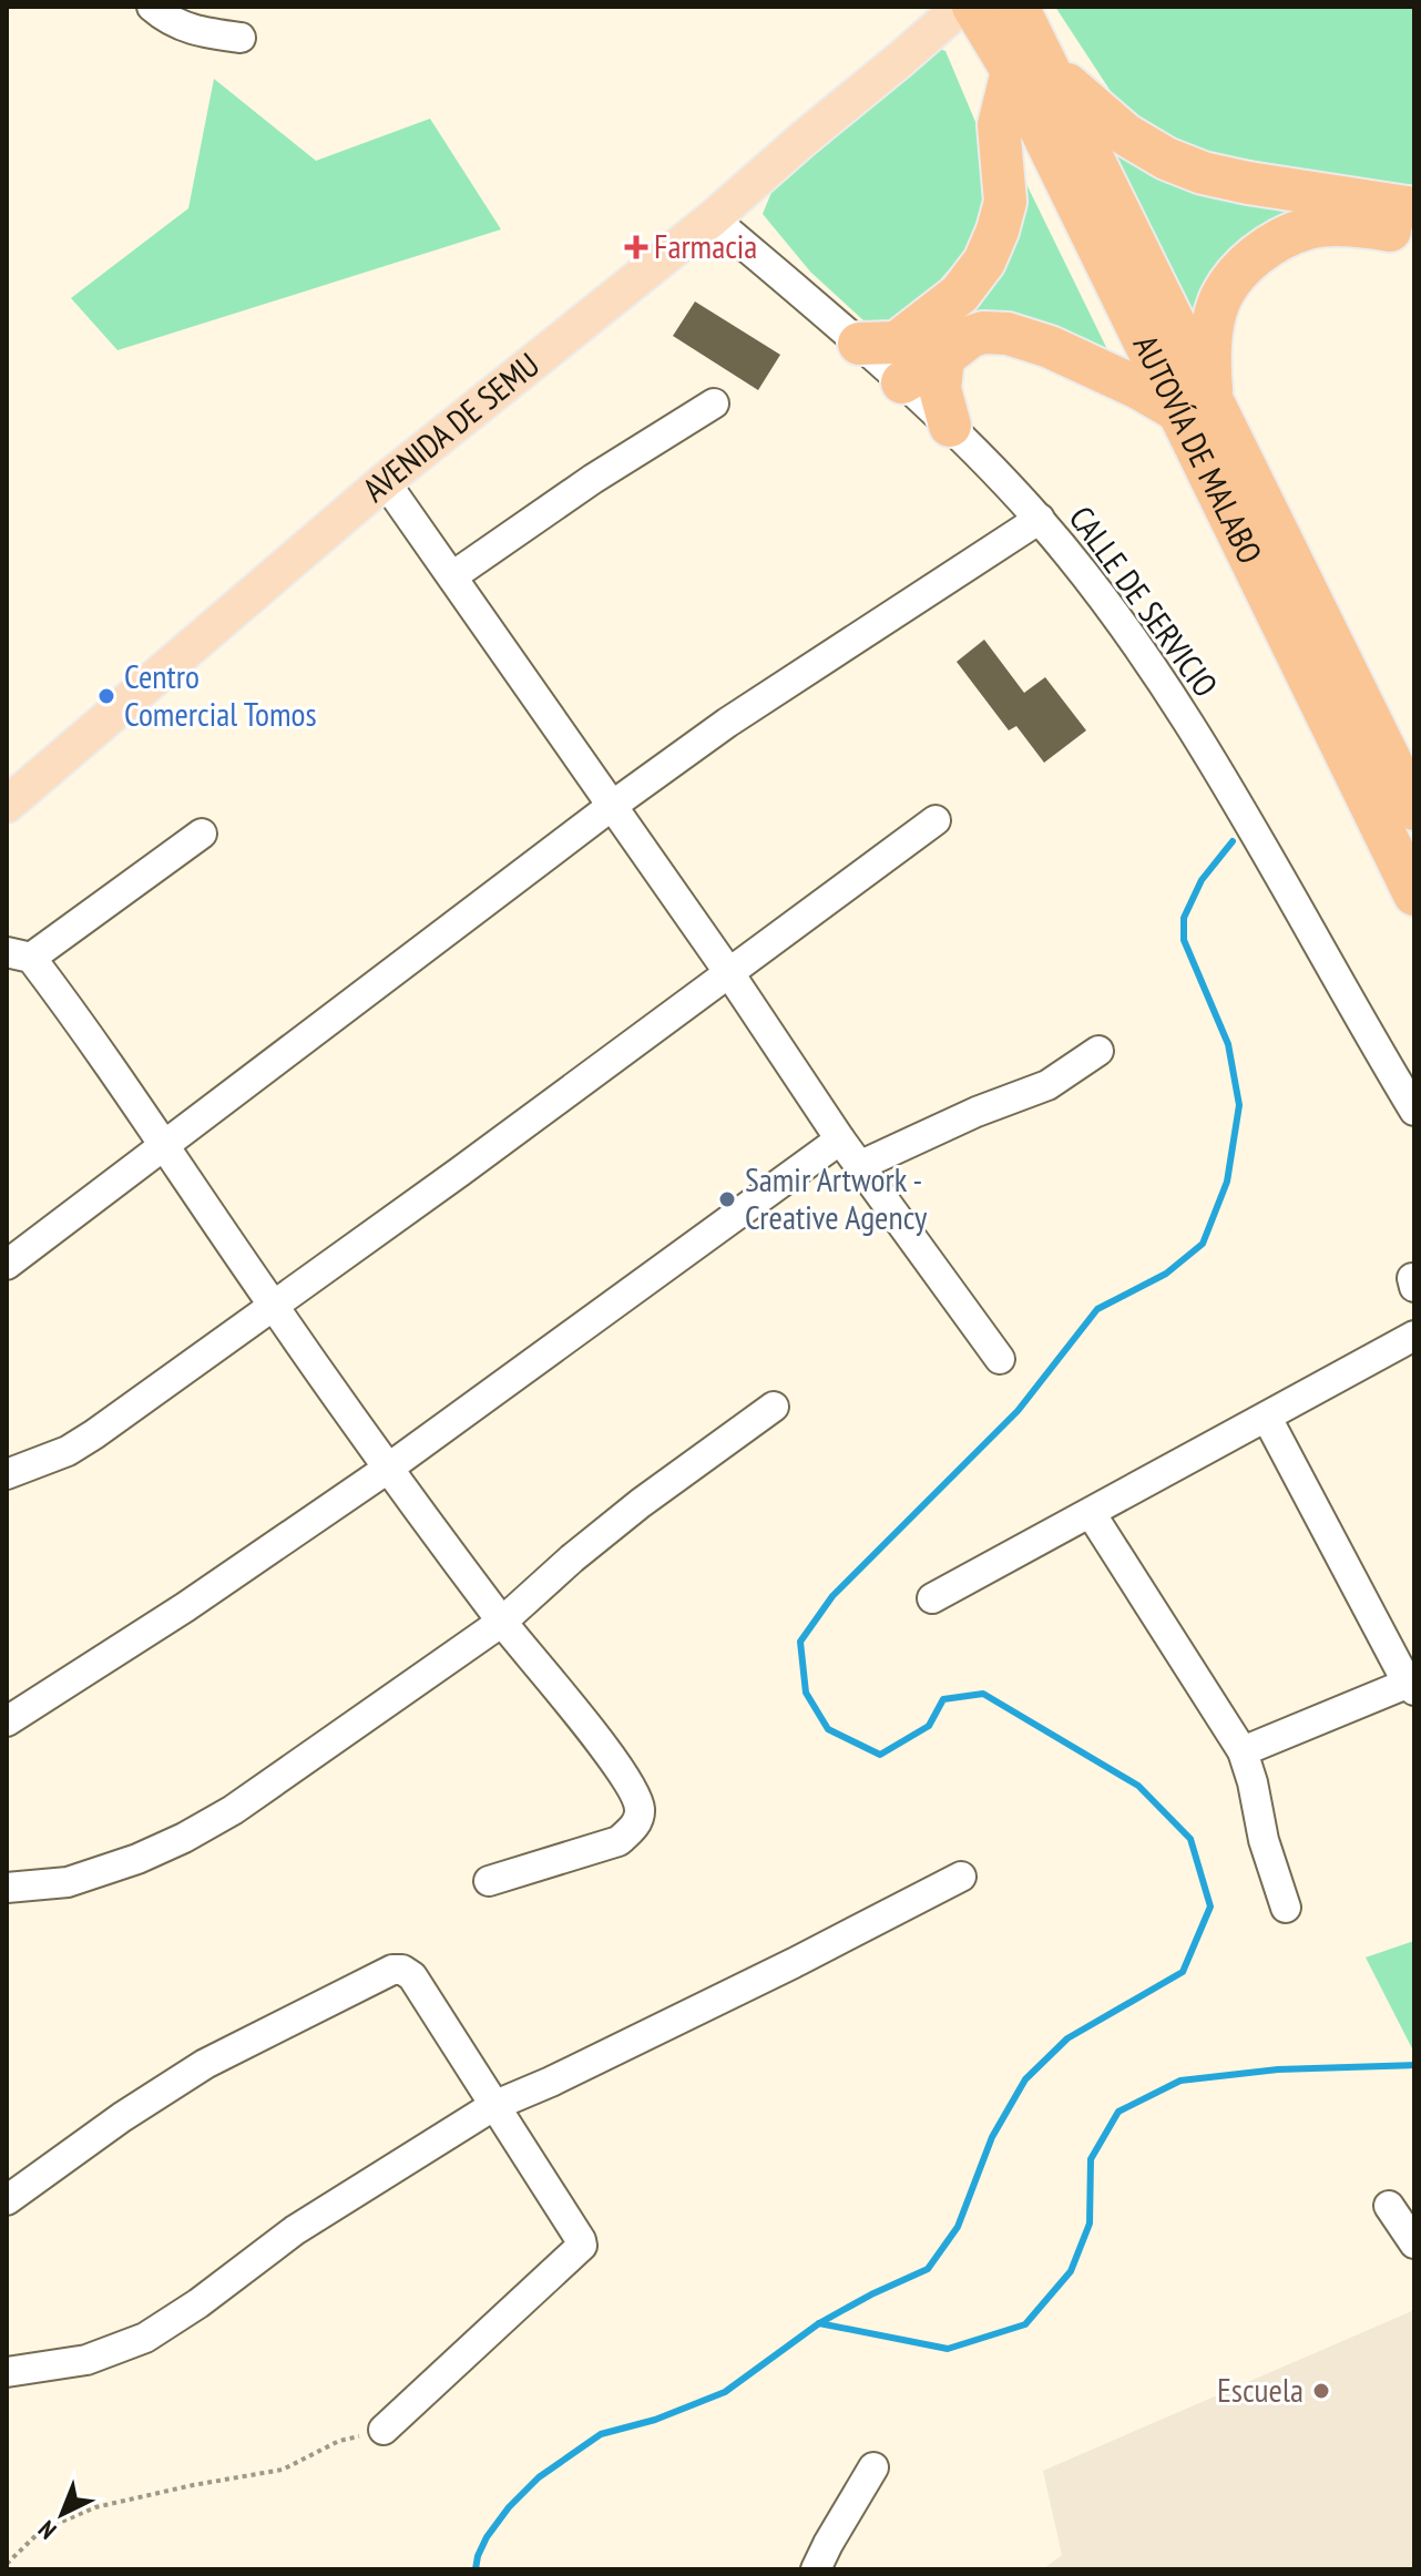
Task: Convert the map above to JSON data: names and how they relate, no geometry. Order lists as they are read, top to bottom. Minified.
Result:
{"streets":{"highway":["AUTOVÍA DE MALABO"],"main road":["AVENIDA DE SEMU"],"street":["CALLE DE SERVICIO"]},"crossings":[["AVENIDA DE SEMU","CALLE DE SERVICIO"]],"places":{"health":["Farmacia"],"other":["Centro Comercial Tomos","Samir Artwork - Creative Agency","Escuela"]},"north":"bottom left"}
